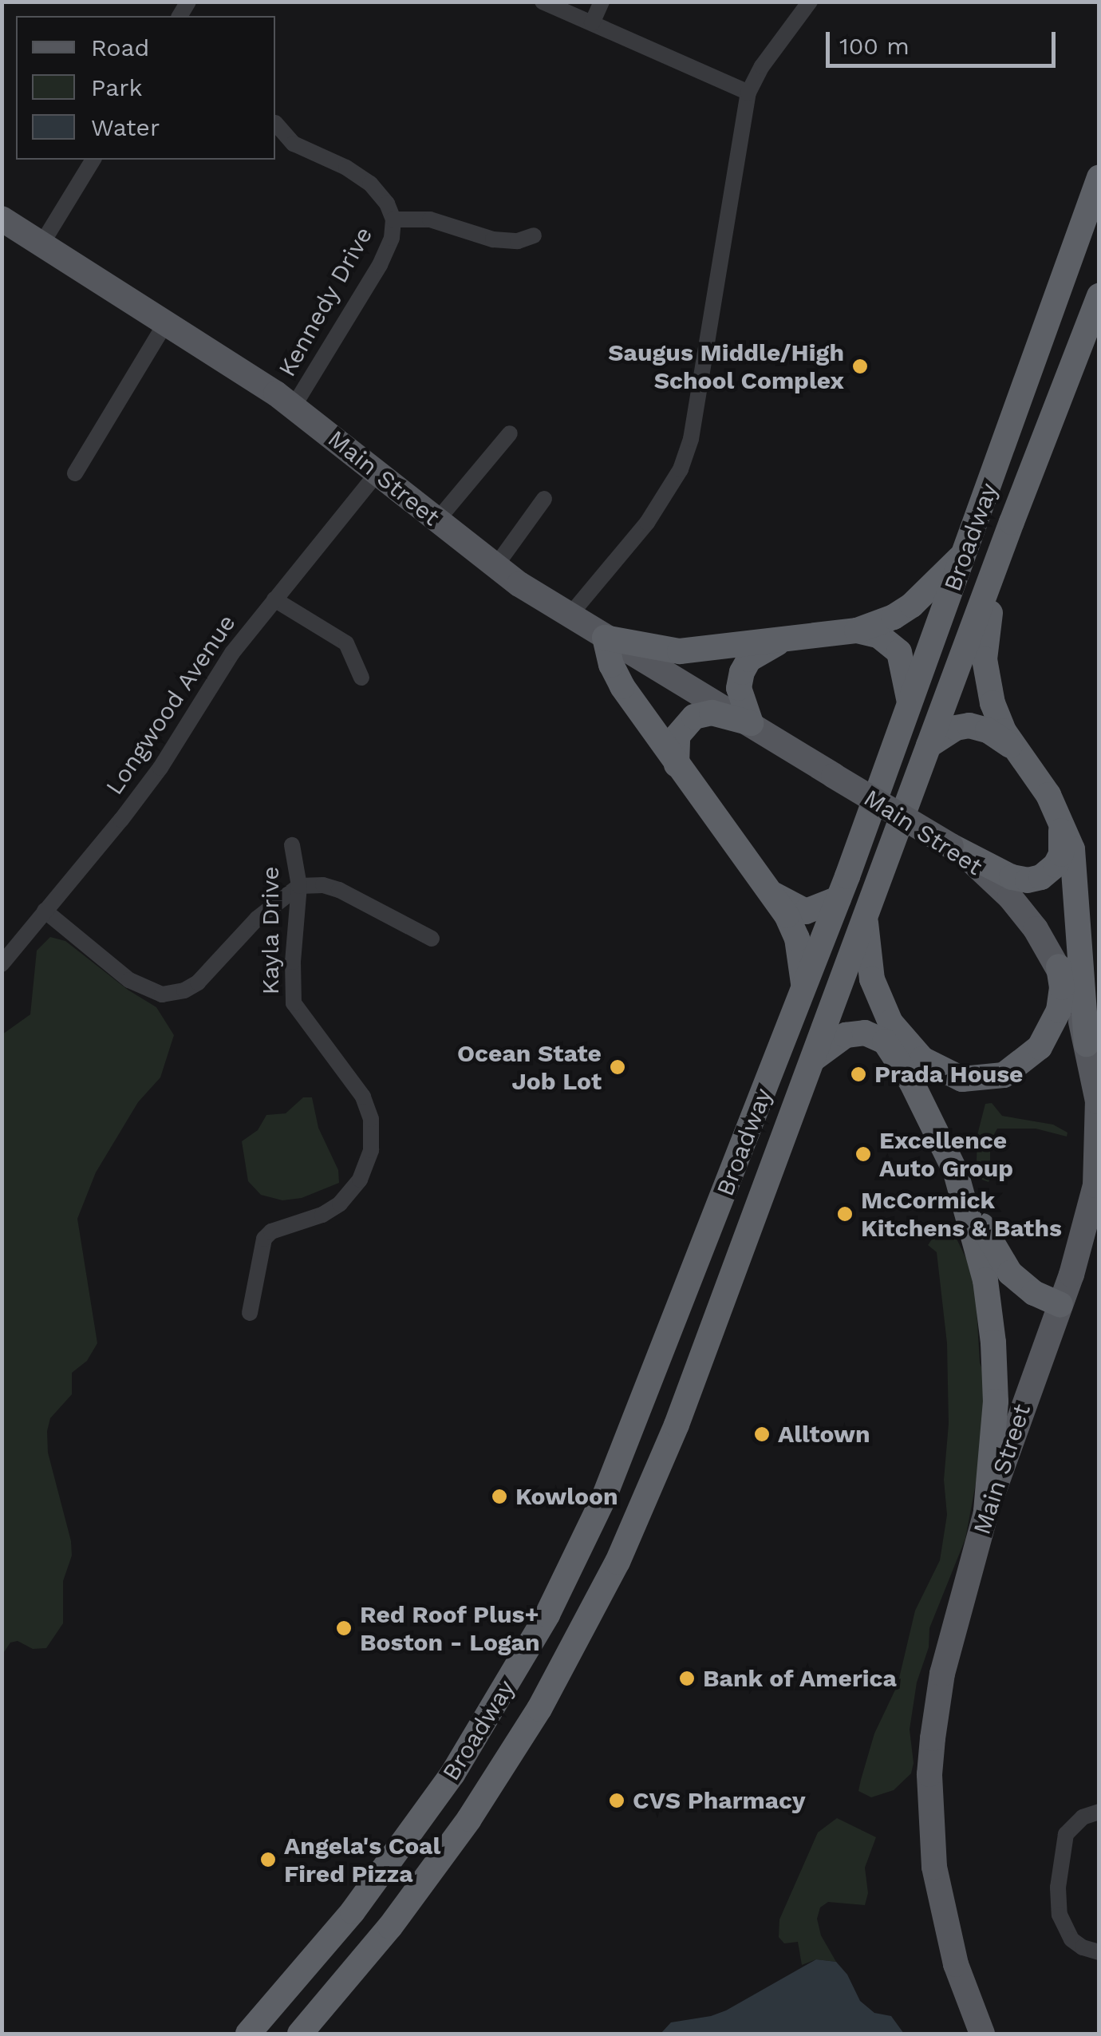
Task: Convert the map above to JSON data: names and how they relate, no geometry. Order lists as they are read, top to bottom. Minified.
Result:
{"streets":{"highway":["Broadway"],"main road":["Main Street"],"street":["Kennedy Drive","Longwood Avenue","Kayla Drive"]},"crossings":[["Kennedy Drive","Main Street"],["Main Street","Longwood Avenue"]],"places":["Saugus Middle/High School Complex","Ocean State Job Lot","Prada House","Excellence Auto Group","McCormick Kitchens & Baths","Alltown","Kowloon","Red Roof Plus+ Boston - Logan","Bank of America","CVS Pharmacy","Angela's Coal Fired Pizza"],"legend":["Road","Park","Water"],"scale_bar":"100 m"}
